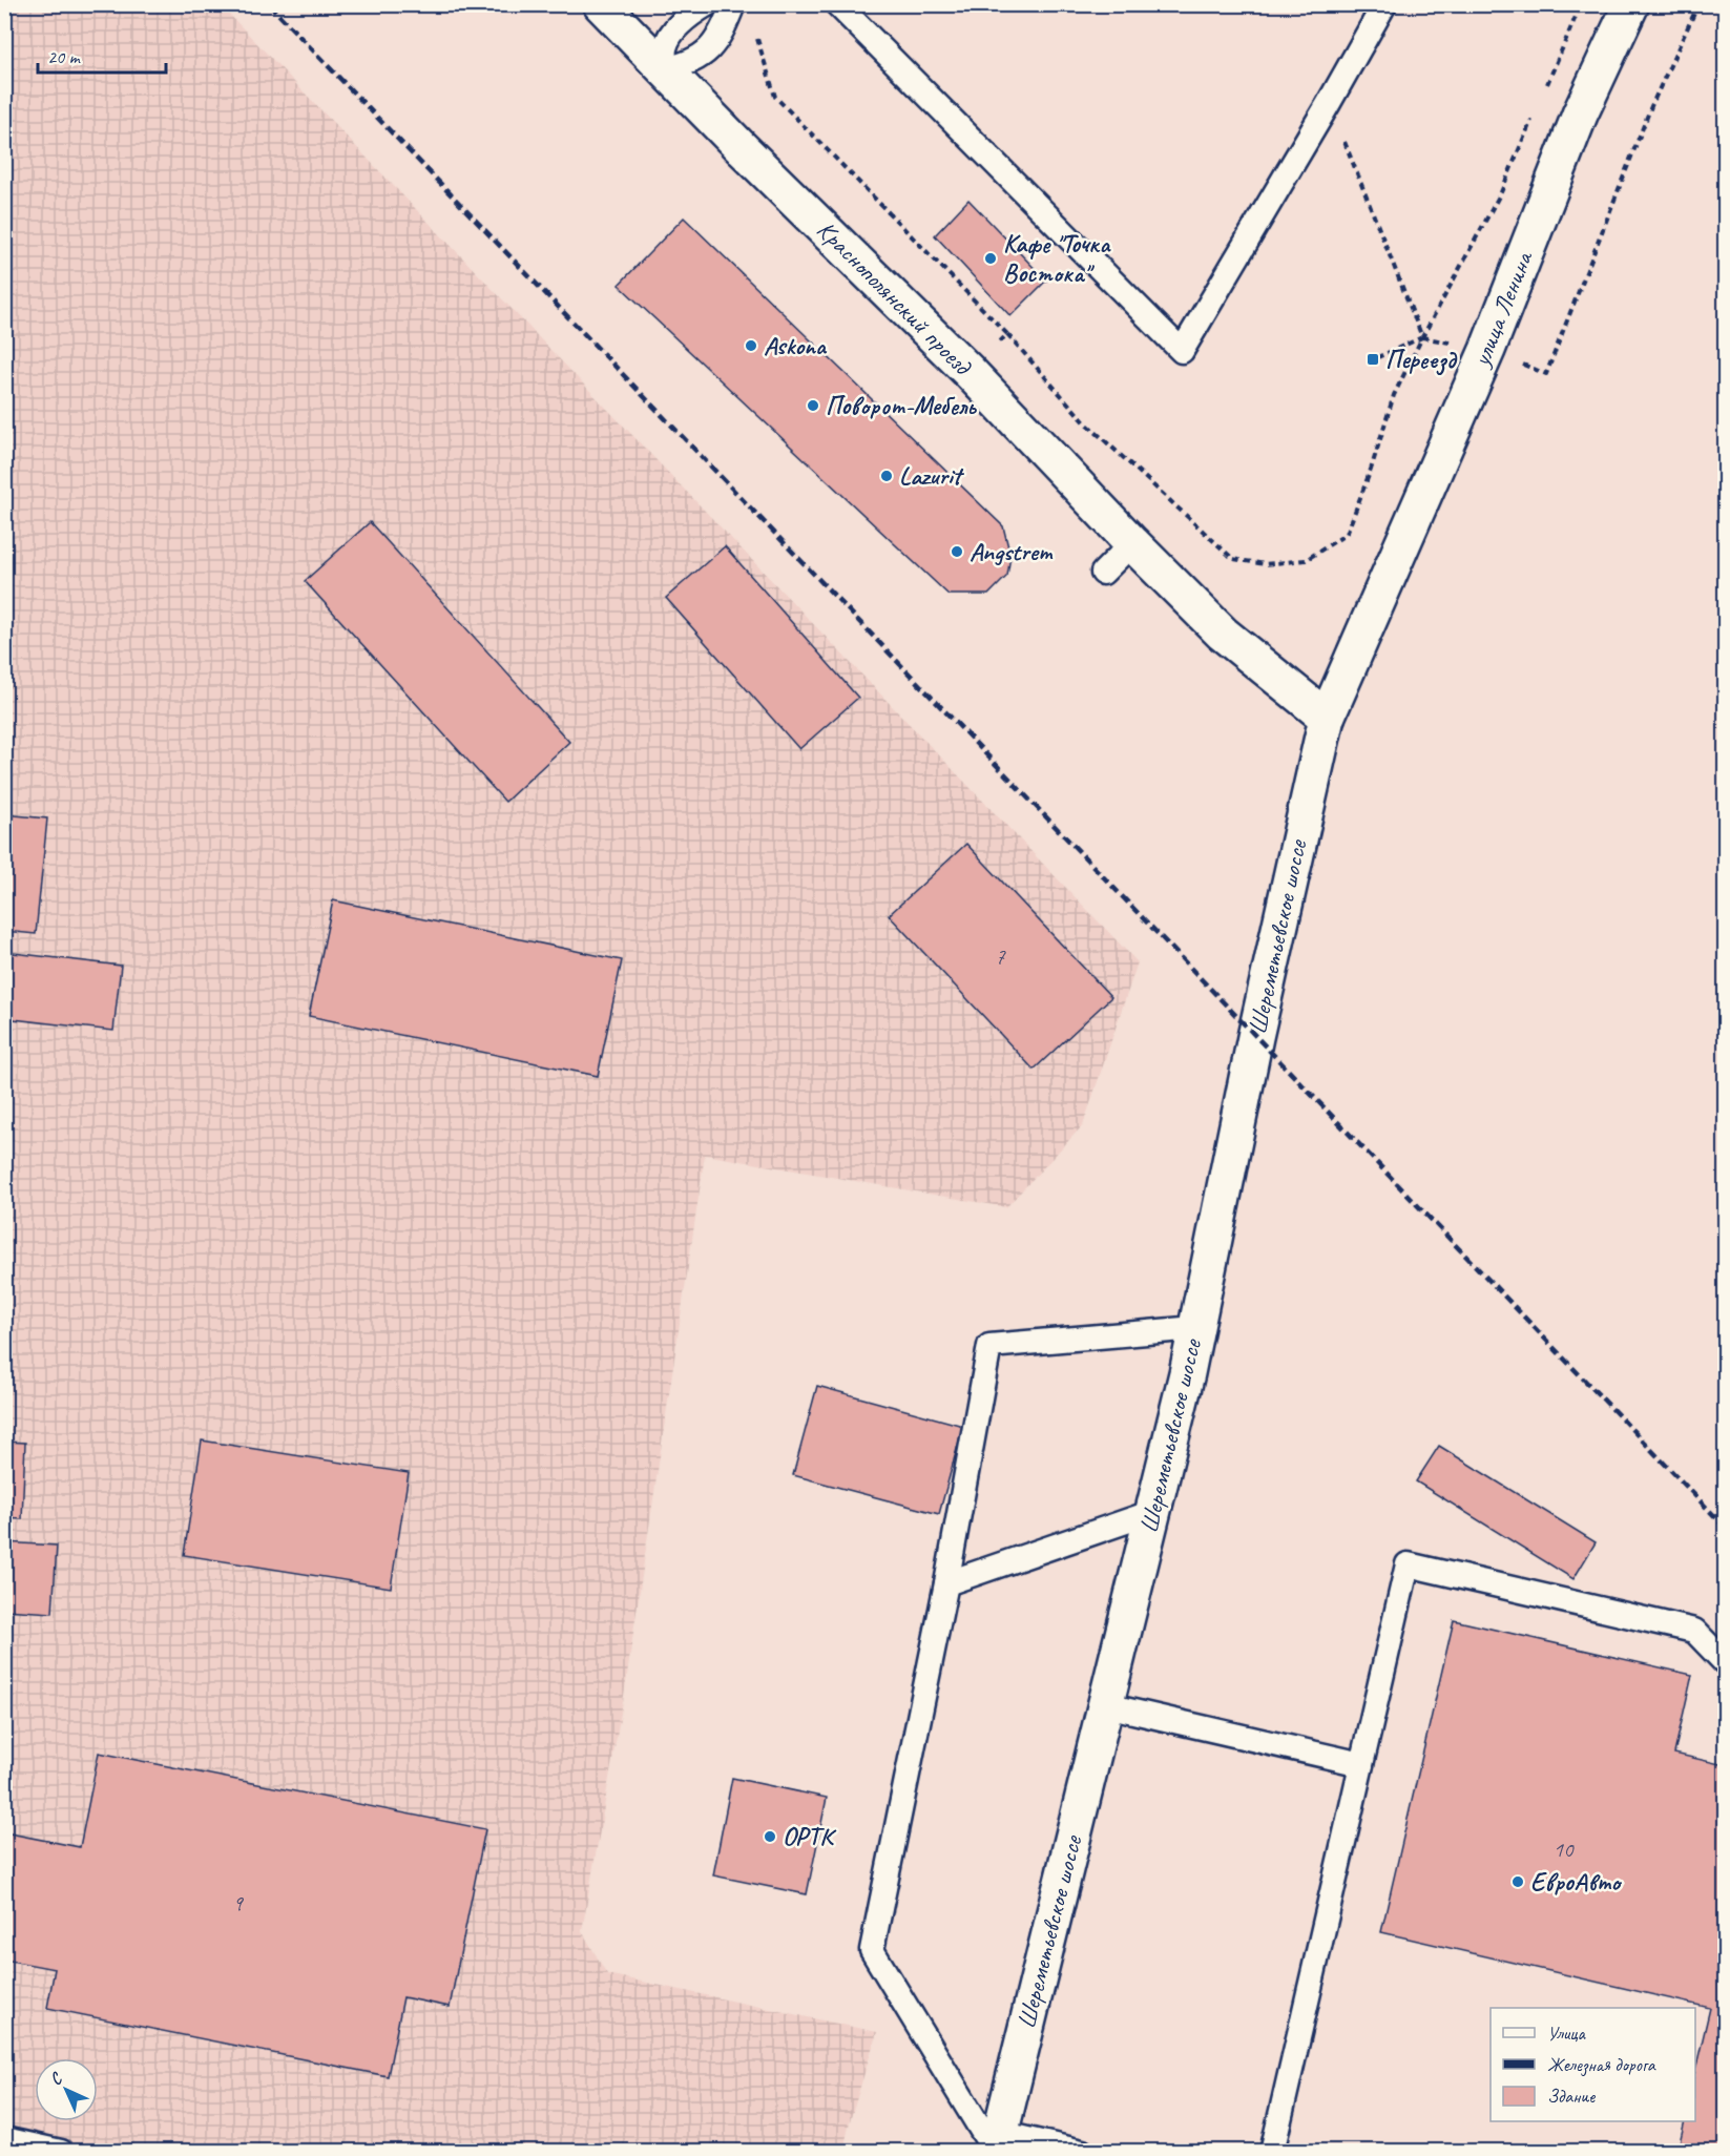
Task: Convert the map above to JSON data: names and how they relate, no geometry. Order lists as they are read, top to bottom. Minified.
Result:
{"streets":{"main road":["Краснополянский проезд","улица Ленина","Шереметьевское шоссе"]},"crossings":[["Краснополянский проезд","улица Ленина"],["Краснополянский проезд","Шереметьевское шоссе"],["улица Ленина","Шереметьевское шоссе"]],"places":{"other":["Кафе \"Точка Востока\"","Askona","Поворот-Мебель","Lazurit","Angstrem","ОРТК","ЕвроАвто"],"transit":["Переезд"]},"house_numbers":["7","10","9"],"legend":["Улица","Железная дорога","Здание"],"scale_bar":"20 m","north":"top left"}
